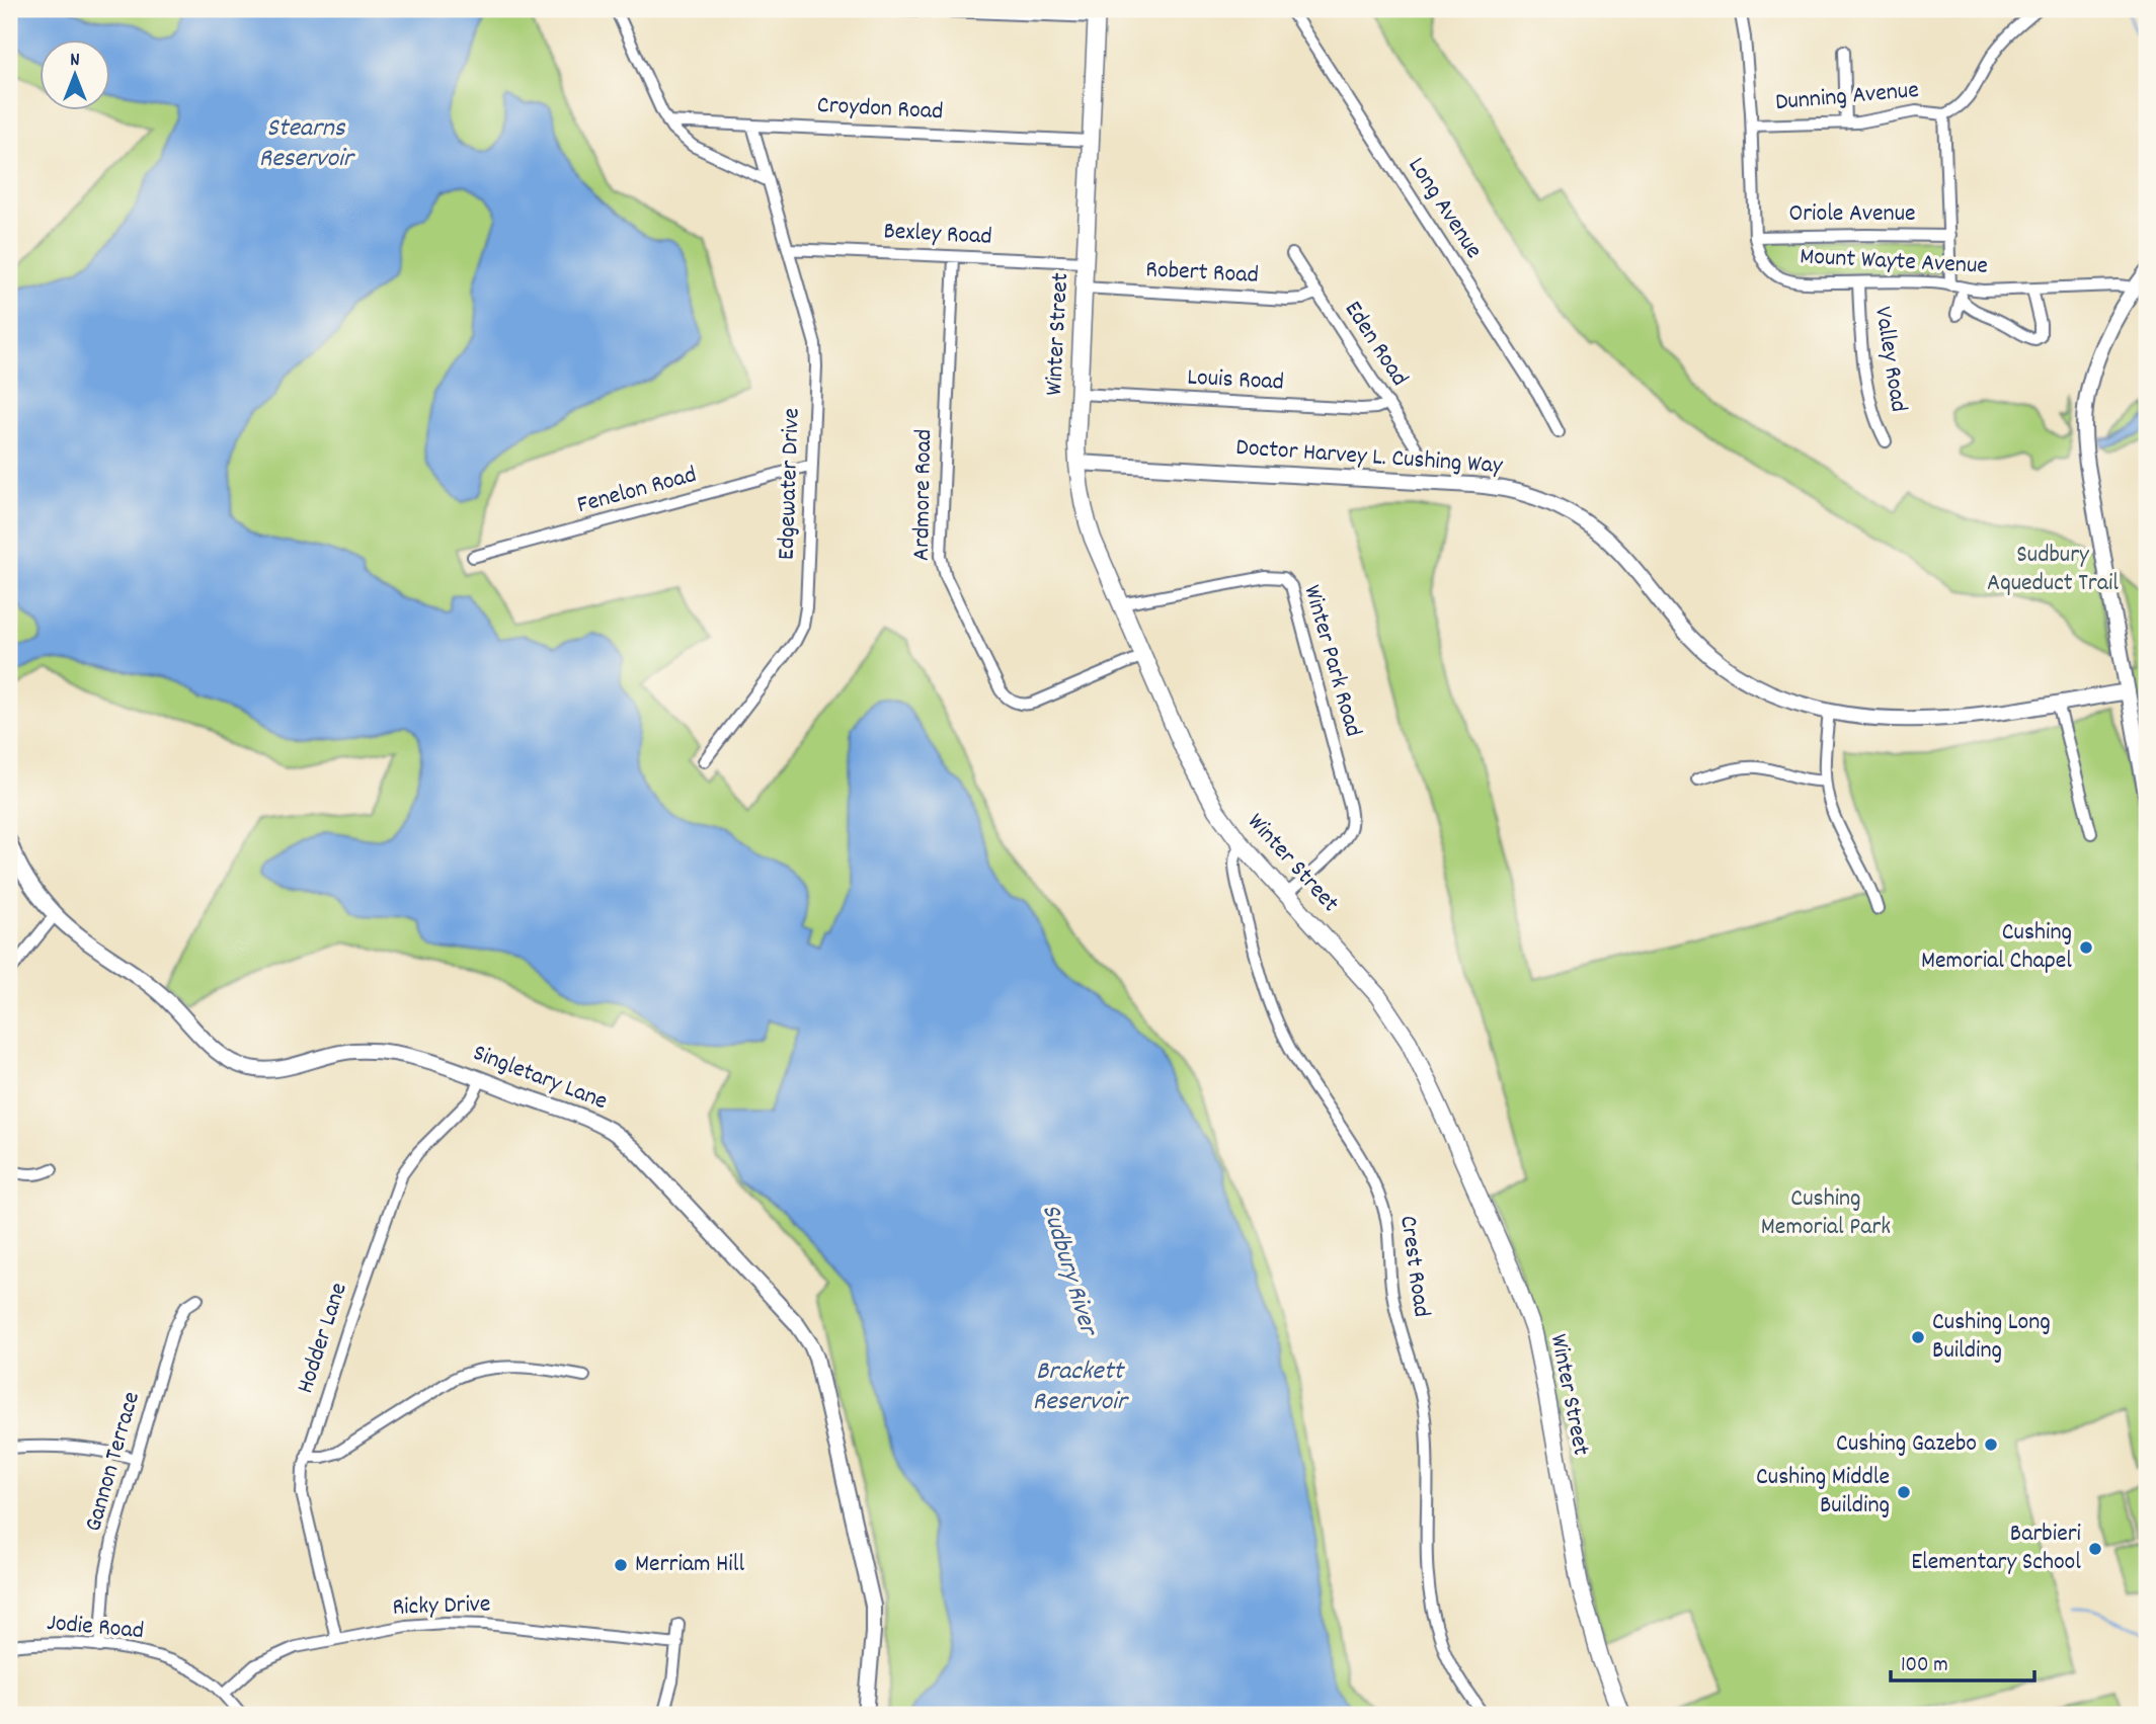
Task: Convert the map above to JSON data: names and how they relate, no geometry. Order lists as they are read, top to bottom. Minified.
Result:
{"streets":{"main road":["Winter Street"],"street":["Dunning Avenue","Croydon Road","Long Avenue","Oriole Avenue","Bexley Road","Mount Wayte Avenue","Robert Road","Eden Road","Valley Road","Louis Road","Doctor Harvey L. Cushing Way","Edgewater Drive","Fenelon Road","Ardmore Road","Winter Park Road","Singletary Lane","Crest Road","Hodder Lane","Gannon Terrace","Ricky Drive","Jodie Road"]},"crossings":[["Dunning Avenue","Mount Wayte Avenue"],["Croydon Road","Winter Street"],["Croydon Road","Edgewater Drive"],["Oriole Avenue","Mount Wayte Avenue"],["Bexley Road","Winter Street"],["Bexley Road","Edgewater Drive"],["Bexley Road","Ardmore Road"],["Mount Wayte Avenue","Valley Road"],["Robert Road","Winter Street"],["Robert Road","Eden Road"],["Winter Street","Louis Road"],["Winter Street","Doctor Harvey L. Cushing Way"],["Winter Street","Ardmore Road"],["Winter Street","Winter Park Road"],["Winter Street","Crest Road"],["Eden Road","Louis Road"],["Edgewater Drive","Fenelon Road"],["Singletary Lane","Hodder Lane"],["Hodder Lane","Ricky Drive"],["Gannon Terrace","Jodie Road"],["Ricky Drive","Jodie Road"]],"water":["Stearns Reservoir","Sudbury River","Brackett Reservoir"],"parks":["Sudbury Aqueduct Trail","Cushing Memorial Park"],"places":["Cushing Memorial Chapel","Cushing Long Building","Cushing Gazebo","Cushing Middle Building","Barbieri Elementary School","Merriam Hill"],"scale_bar":"100 m","north":"top"}
